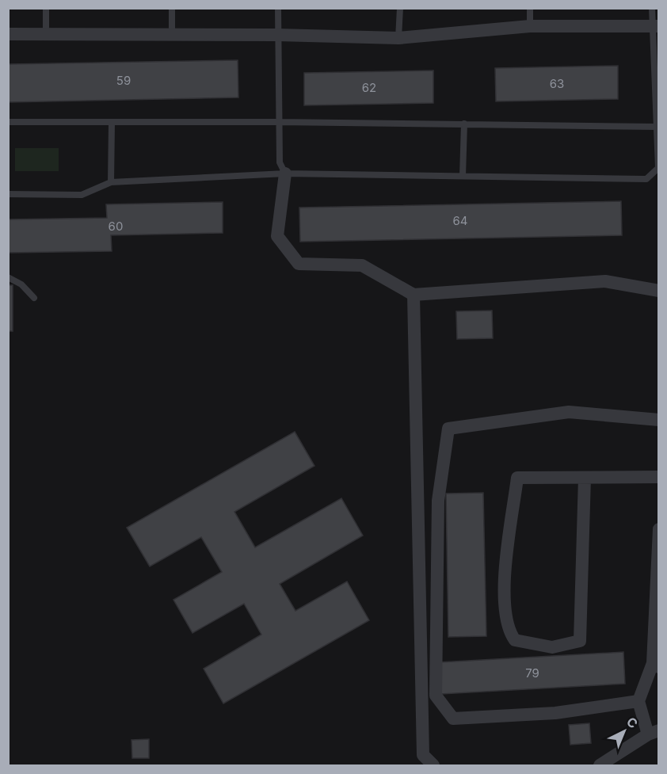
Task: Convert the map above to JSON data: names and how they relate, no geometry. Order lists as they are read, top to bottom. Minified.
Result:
{"house_numbers":["59","63","62","64","60","79"],"north":"top right"}
